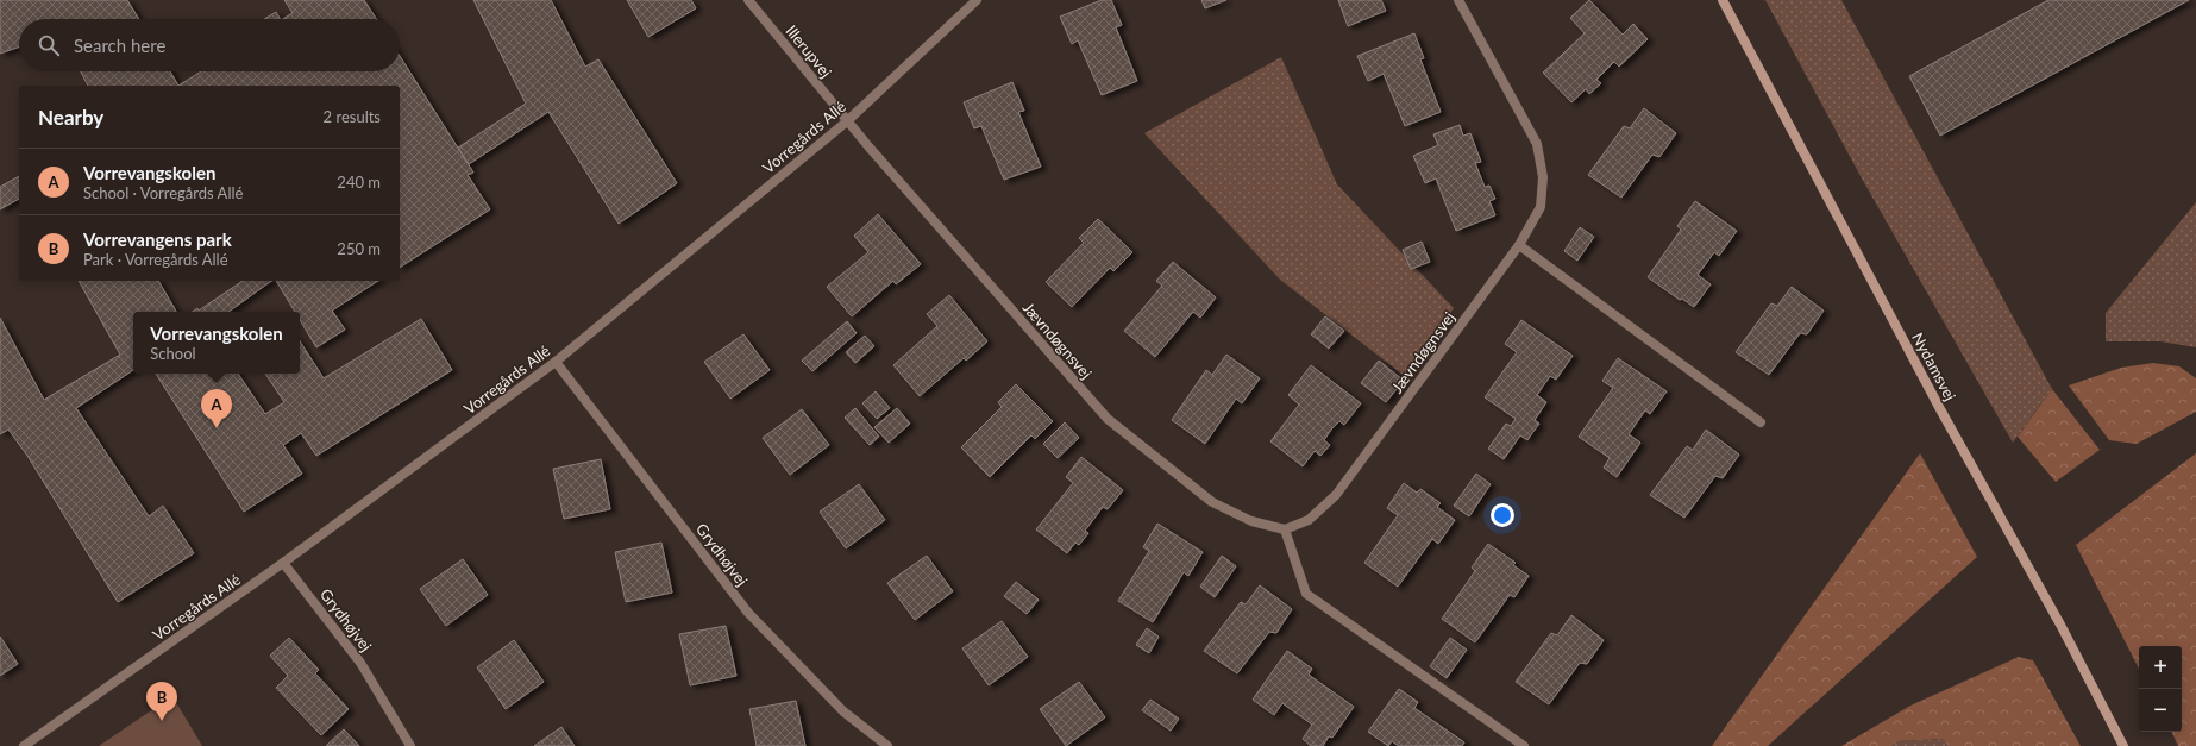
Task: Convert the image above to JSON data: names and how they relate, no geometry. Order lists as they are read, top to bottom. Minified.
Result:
{"streets":{"street":["Illerupvej","Vorregårds Allé","Jævndøgnsvej","Nydamsvej","Grydhøjvej"]},"crossings":[["Illerupvej","Vorregårds Allé"],["Illerupvej","Jævndøgnsvej"],["Vorregårds Allé","Jævndøgnsvej"],["Vorregårds Allé","Grydhøjvej"]],"page":{"search":"Search here","heading":["Nearby","2 results"],"list":[{"mark":"A","name":"Vorrevangskolen","note":"School · Vorregårds Allé","value":"240 m"},{"mark":"B","name":"Vorrevangens park","note":"Park · Vorregårds Allé","value":"250 m"}],"popup":["Vorrevangskolen","School"],"pins":["A","B"],"map_buttons":["+","−"]}}
